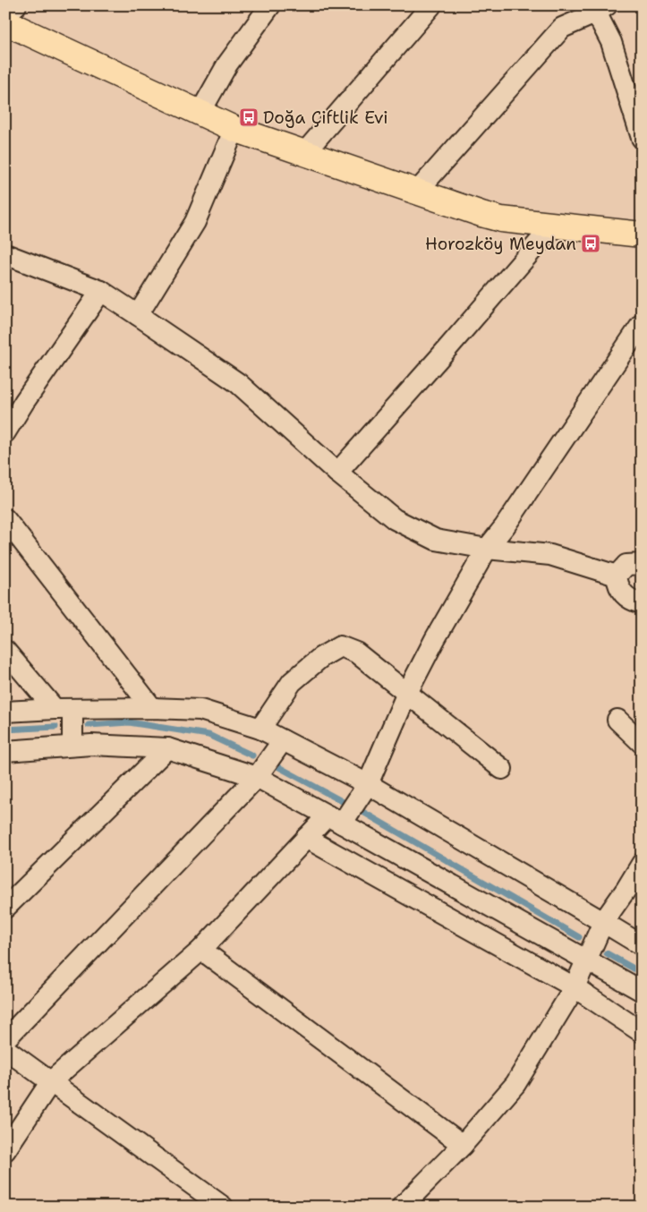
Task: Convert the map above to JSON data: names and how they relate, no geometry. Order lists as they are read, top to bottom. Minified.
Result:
{"places":{"bus stop":["Doğa Çiftlik Evi","Horozköy Meydan"]}}
